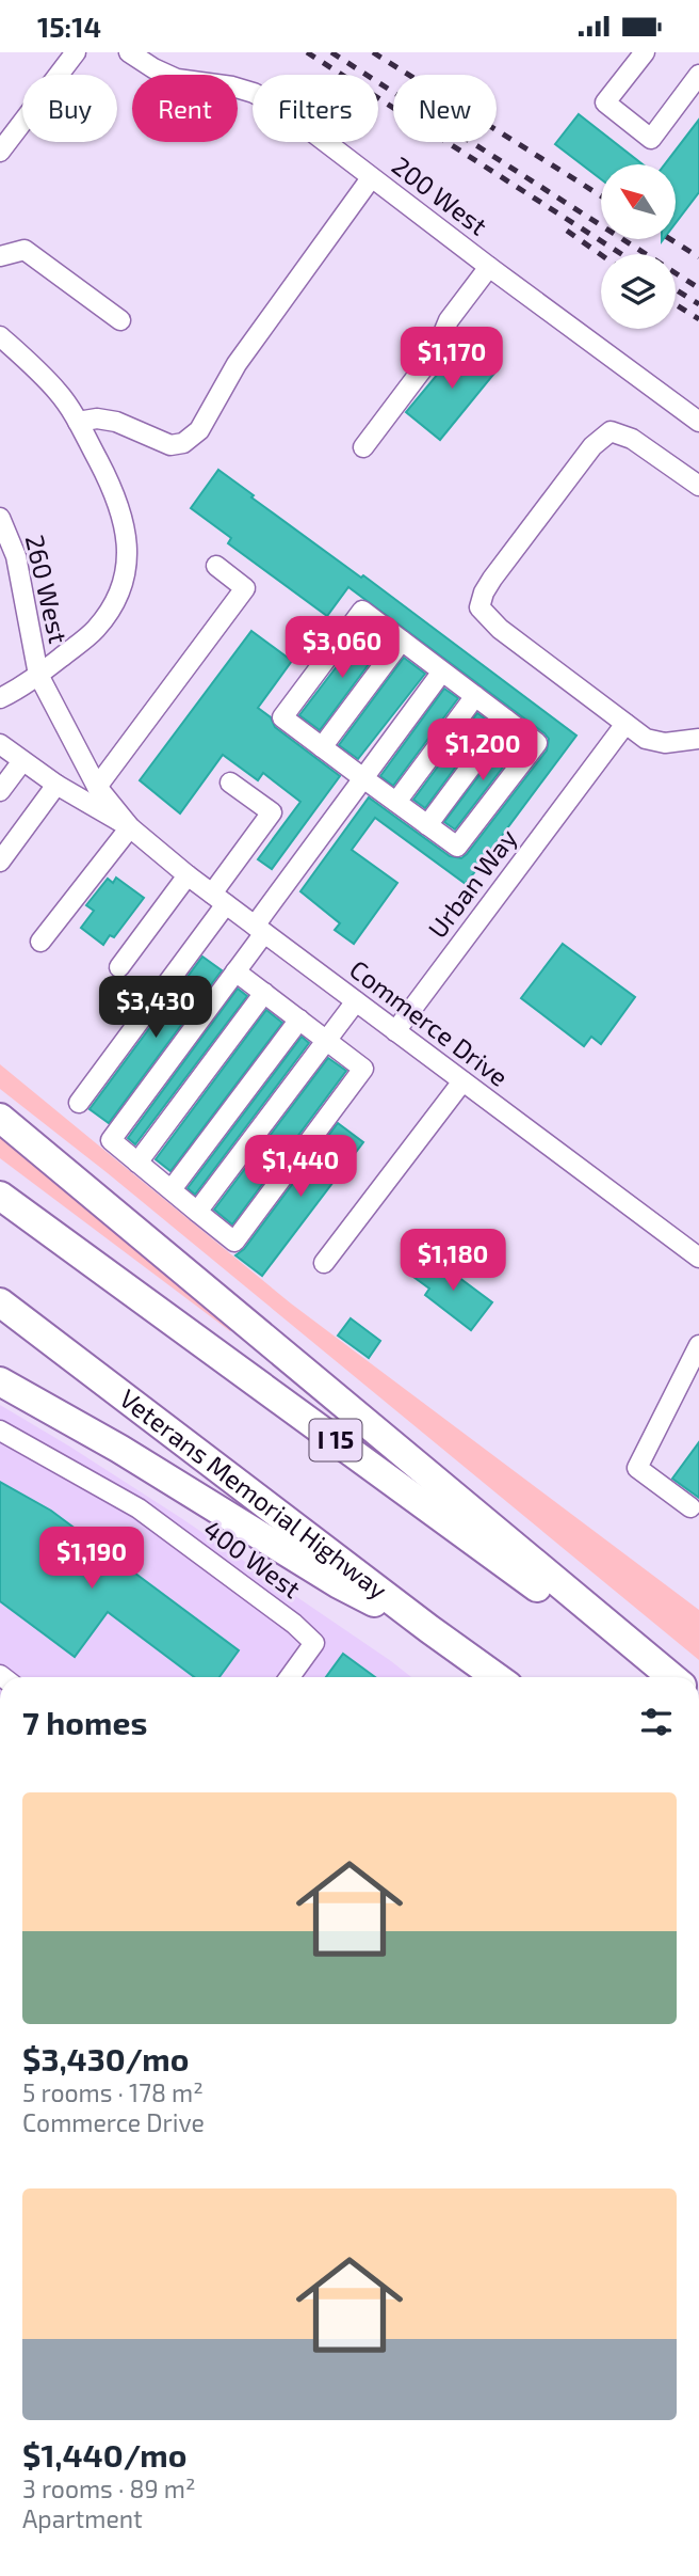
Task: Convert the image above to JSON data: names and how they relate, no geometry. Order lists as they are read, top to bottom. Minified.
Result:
{"streets":{"highway":["I 15","Veterans Memorial Highway"],"street":["200 West","260 West","Urban Way","Commerce Drive","400 West"]},"crossings":[["260 West","Commerce Drive"],["Urban Way","Commerce Drive"]],"north":"top left","page":{"status":"15:14","chip":["Buy","Rent","Filters","New"],"price":["$1,170","$3,060","$1,200","$3,430","$1,440","$1,180","$1,190"],"heading":"7 homes","list":[{"name":"$3,430/mo","note":"5 rooms · 178 m² · Commerce Drive"},{"name":"$1,440/mo","note":"3 rooms · 89 m² · Apartment"}]}}
